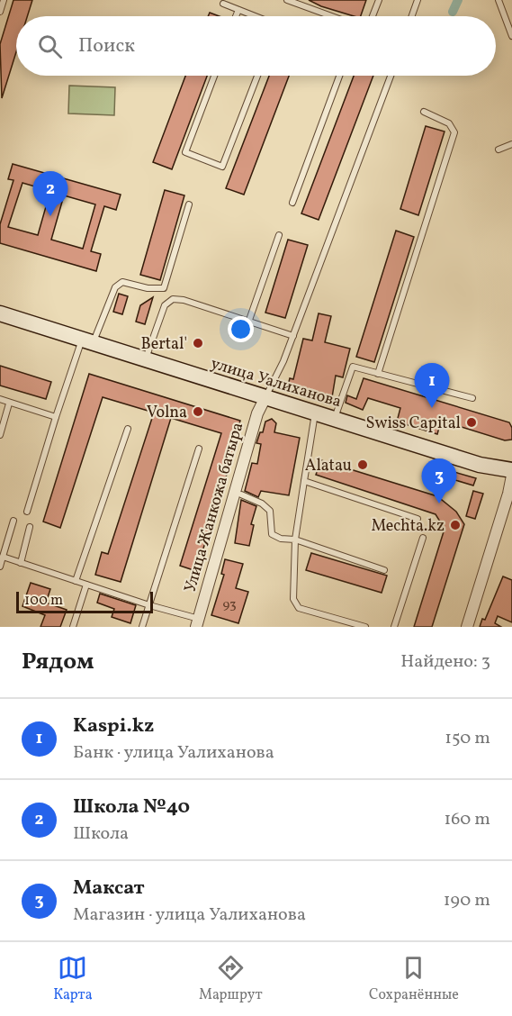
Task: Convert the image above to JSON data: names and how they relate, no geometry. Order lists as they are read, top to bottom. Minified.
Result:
{"streets":{"main road":["улица Уалиханова"],"street":["Улица Жанкожа батыра"]},"crossings":[["улица Уалиханова","Улица Жанкожа батыра"]],"places":["Bertal'","Volna","Swiss Capital","Alatau","Mechta.kz"],"house_numbers":["93"],"scale_bar":"100 m","page":{"search":"Поиск","pins":["2","1","3"],"scale":"100 m","heading":["Рядом","Найдено: 3"],"list":[{"mark":"1","name":"Kaspi.kz","note":"Банк · улица Уалиханова","value":"150 m"},{"mark":"2","name":"Школа №40","note":"Школа","value":"160 m"},{"mark":"3","name":"Максат","note":"Магазин · улица Уалиханова","value":"190 m"}],"nav":["Карта","Маршрут","Сохранённые"]}}
